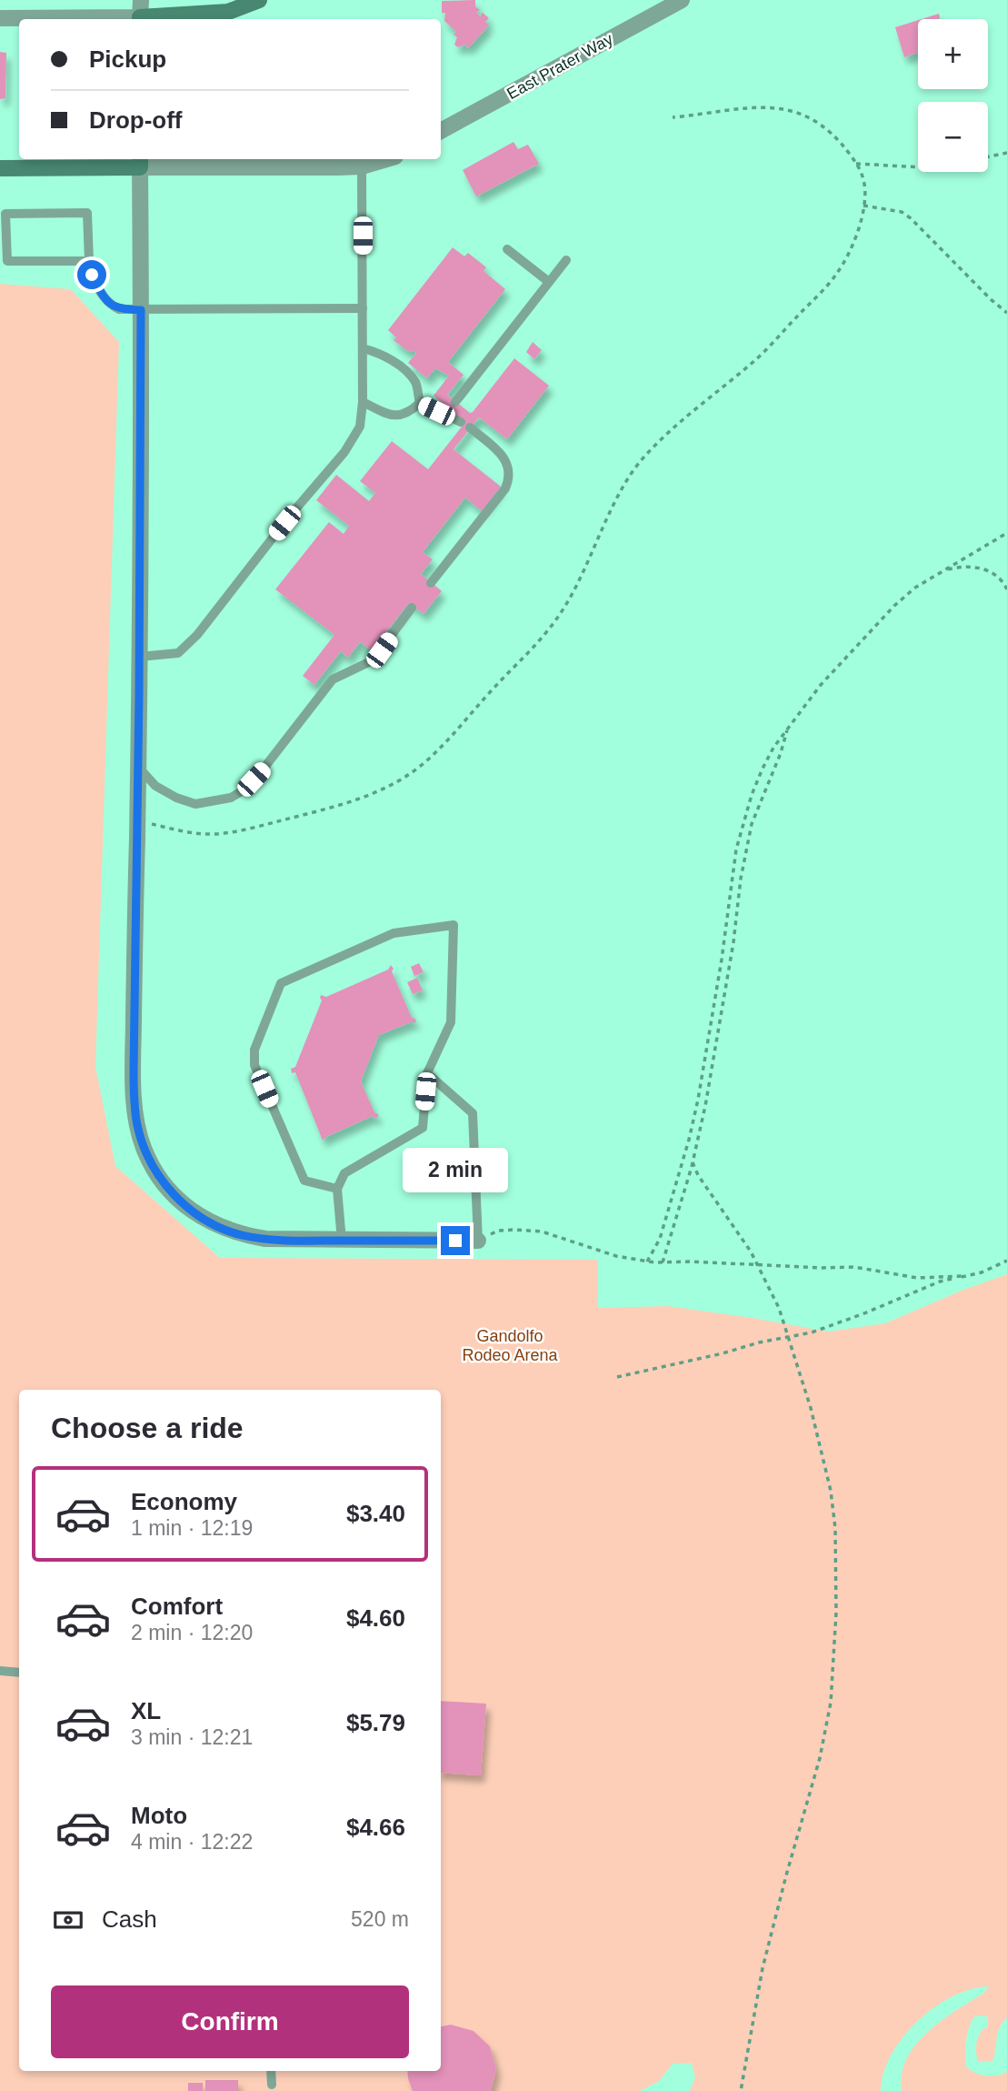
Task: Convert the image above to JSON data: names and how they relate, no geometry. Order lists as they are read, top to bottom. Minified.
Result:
{"streets":{"street":["East Prater Way"]},"parks":["Gandolfo Rodeo Arena"],"page":{"map_buttons":["+","−"],"banner":["Pickup","Drop-off"],"bubble":"2 min","heading":"Choose a ride","list":[{"name":"Economy","note":"1 min · 12:19","value":"$3.40"},{"name":"Comfort","note":"2 min · 12:20","value":"$4.60"},{"name":"XL","note":"3 min · 12:21","value":"$5.79"},{"name":"Moto","note":"4 min · 12:22","value":"$4.66"}],"pay":["Cash","520 m"],"buttons":"Confirm"}}
